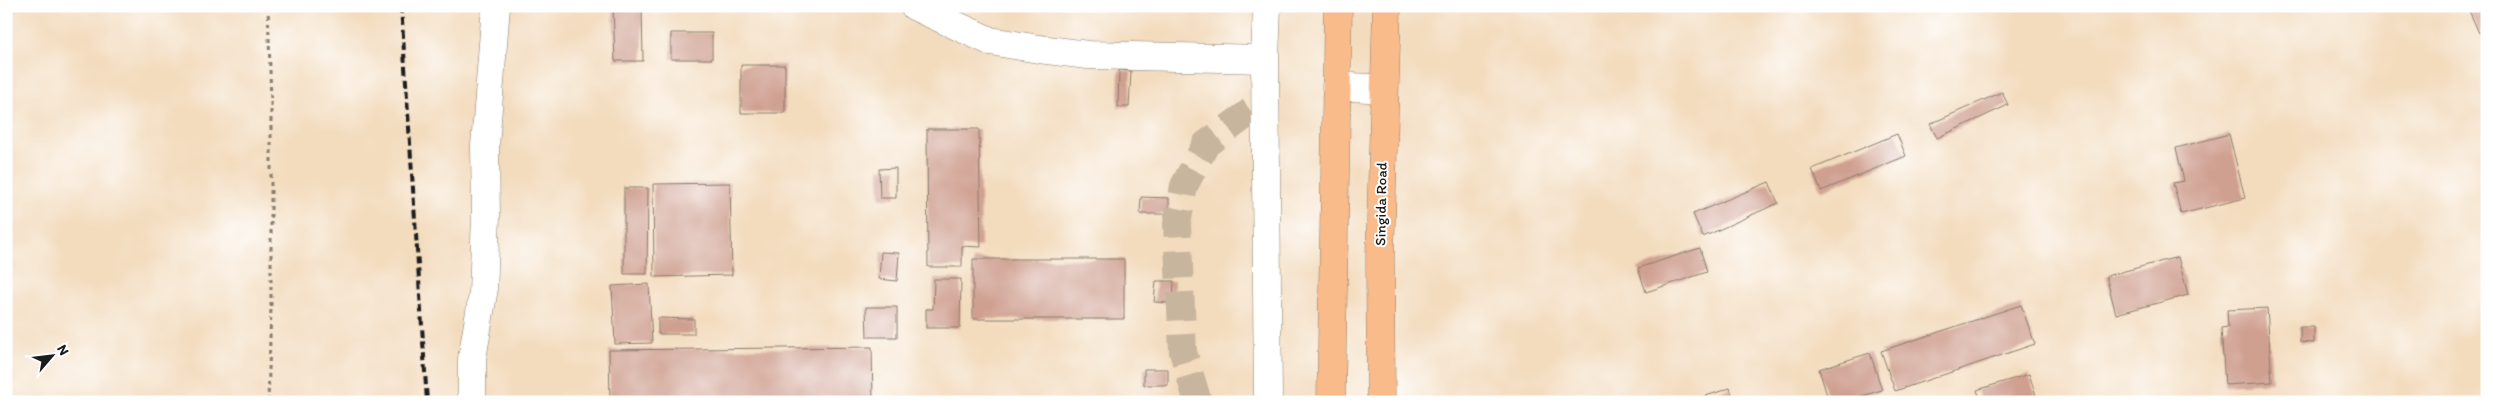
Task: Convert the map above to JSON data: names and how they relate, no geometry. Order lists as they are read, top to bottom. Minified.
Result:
{"streets":{"highway":["Singida Road"]},"north":"top right"}
